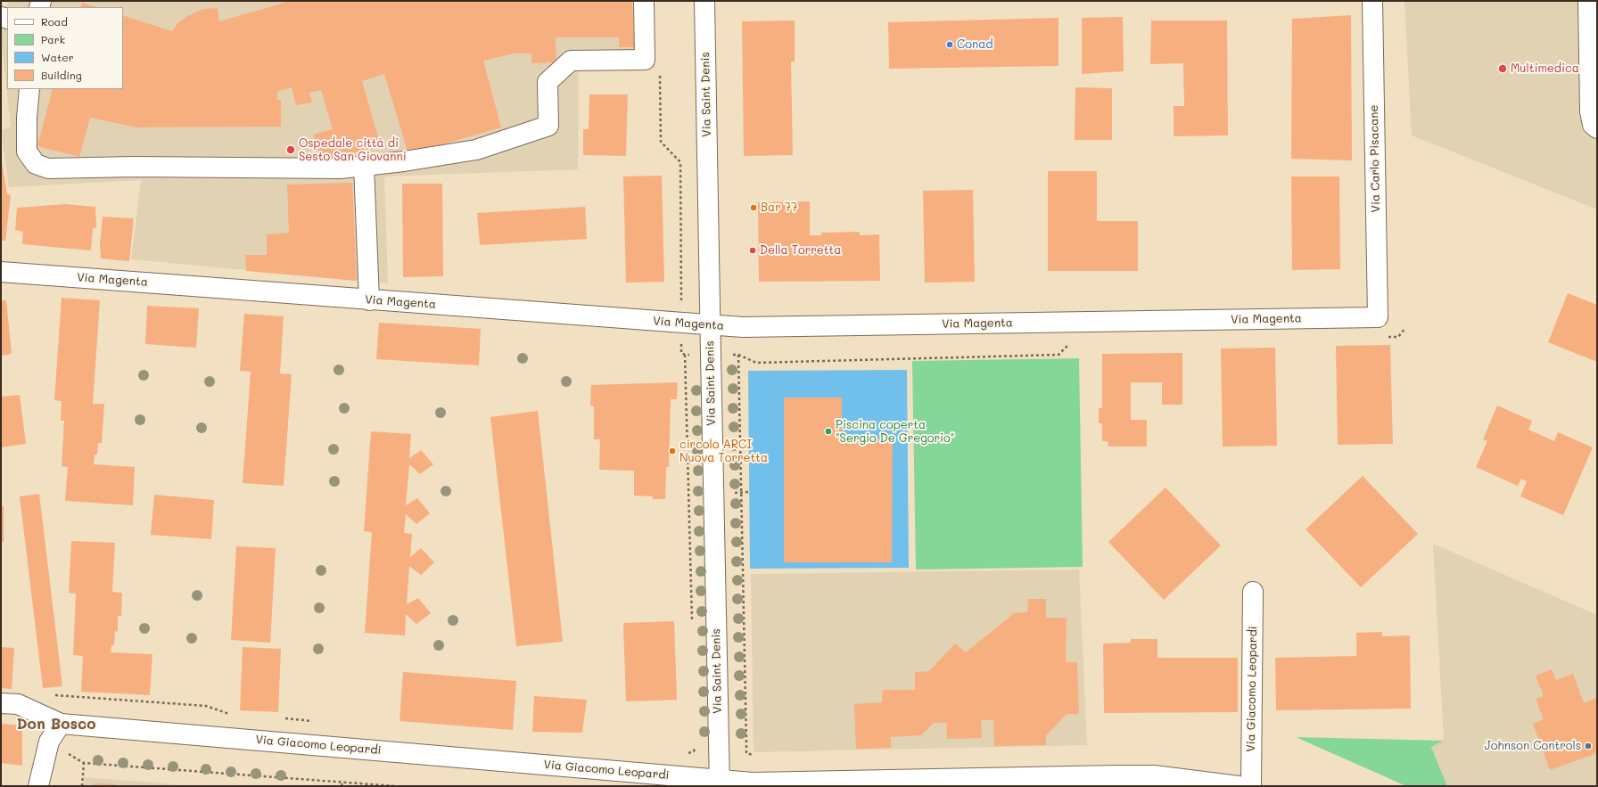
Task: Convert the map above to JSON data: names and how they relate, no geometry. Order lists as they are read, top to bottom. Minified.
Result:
{"streets":{"street":["Via Saint Denis","Via Carlo Pisacane","Via Magenta","Via Giacomo Leopardi"]},"crossings":[["Via Saint Denis","Via Magenta"],["Via Saint Denis","Via Giacomo Leopardi"],["Via Carlo Pisacane","Via Magenta"]],"districts":["Don Bosco"],"places":["Conad","Multimedica","Ospedale città di Sesto San Giovanni","Bar 77","Della Torretta","Piscina coperta \"Sergio De Gregorio\"","circolo ARCI Nuova Torretta","Johnson Controls"],"legend":["Road","Park","Water","Building"]}
